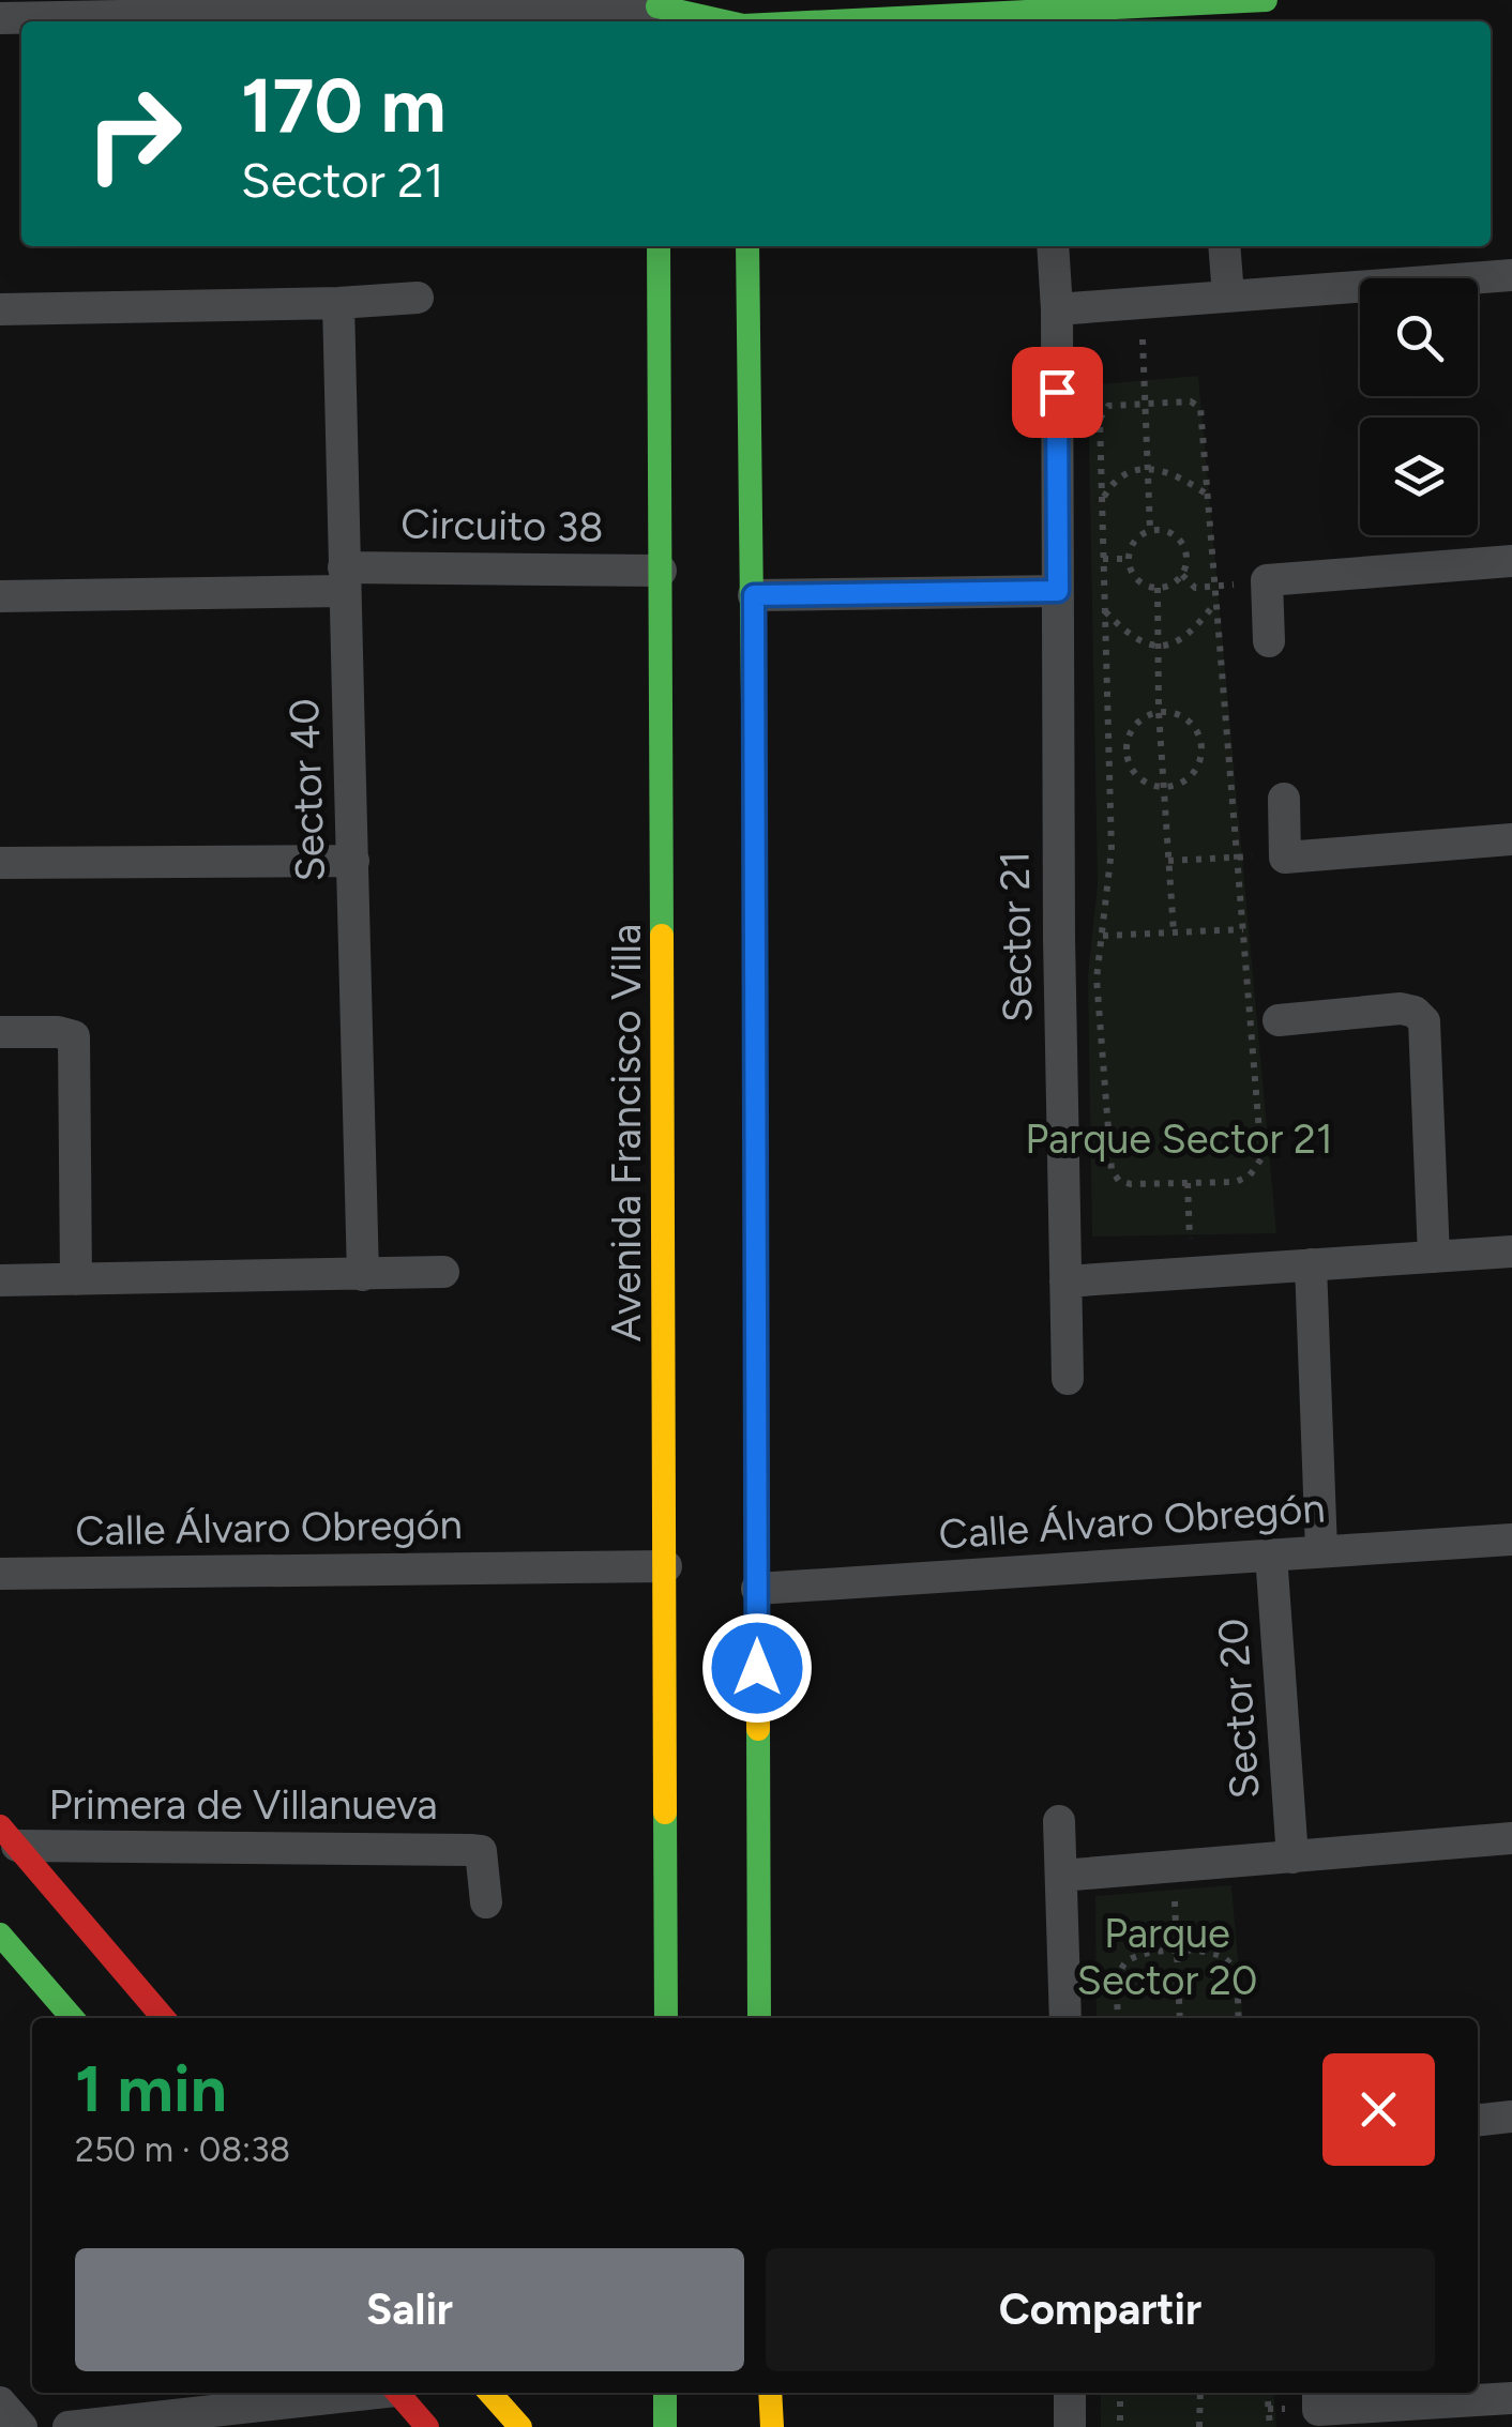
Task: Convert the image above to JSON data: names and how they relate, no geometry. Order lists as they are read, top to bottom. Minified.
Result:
{"streets":{"street":["Circuito 38","Sector 40","Sector 21","Avenida Francisco Villa","Calle Álvaro Obregón","Sector 20","Primera de Villanueva"]},"crossings":[["Circuito 38","Sector 40"],["Circuito 38","Avenida Francisco Villa"],["Avenida Francisco Villa","Calle Álvaro Obregón"],["Calle Álvaro Obregón","Sector 20"]],"parks":["Parque Sector 21","Parque Sector 20"],"page":{"turn":["170 m","Sector 21"],"heading":["1 min","250 m · 08:38"],"buttons":["Salir","Compartir"]}}
